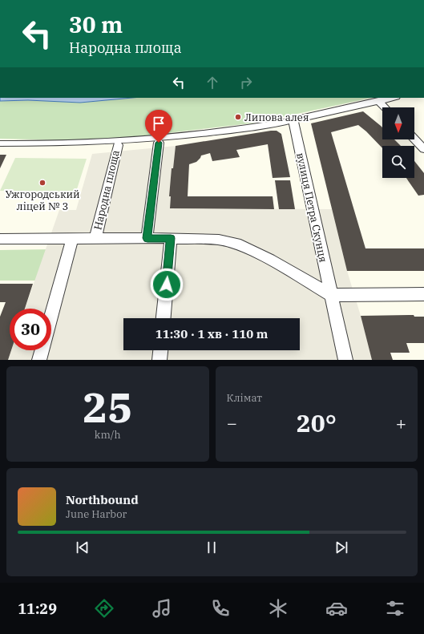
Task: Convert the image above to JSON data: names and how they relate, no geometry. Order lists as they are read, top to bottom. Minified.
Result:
{"streets":{"street":["Народна площа","вулиця Петра Скунця"]},"crossings":[["Народна площа","вулиця Петра Скунця"]],"places":["Липова алея","Ужгородський ліцей № 3"],"north":"bottom","page":{"turn":["30 m","Народна площа"],"limit":"30","trip":"11:30 · 1 хв · 110 m","tile":[["25","km/h"],"Клімат"],"heat":["−","20°","+"],"song":["Northbound","June Harbor"],"tabs":"11:29"}}
